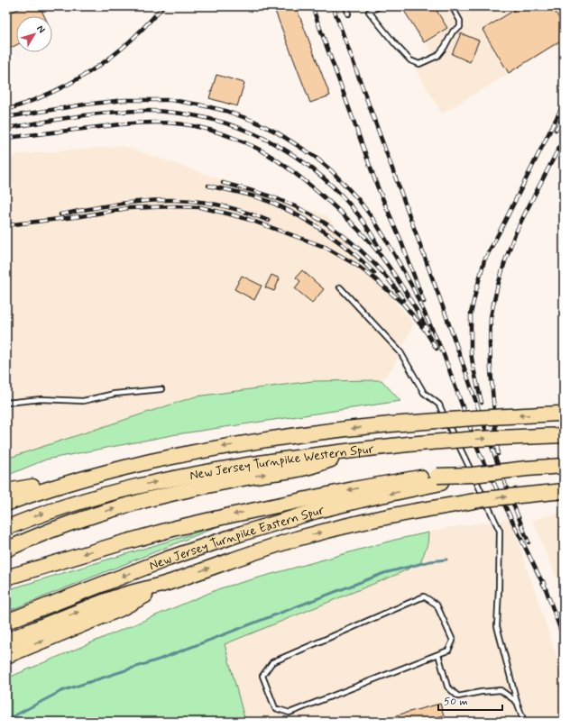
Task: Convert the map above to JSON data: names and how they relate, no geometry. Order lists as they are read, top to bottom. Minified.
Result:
{"streets":{"highway":["New Jersey Turnpike Western Spur","New Jersey Turnpike Eastern Spur"]},"scale_bar":"50 m","north":"top right"}
